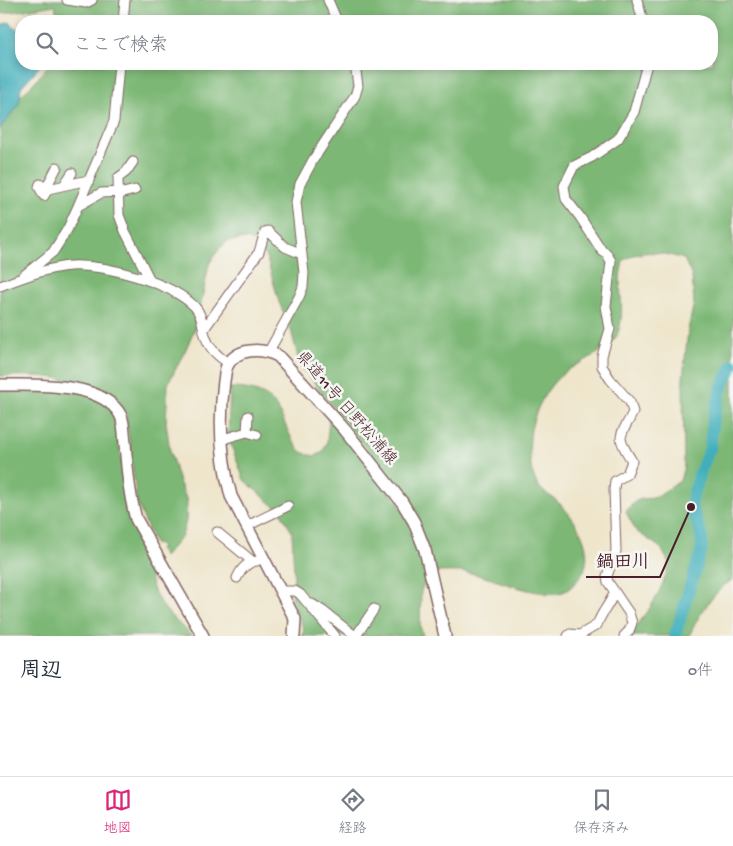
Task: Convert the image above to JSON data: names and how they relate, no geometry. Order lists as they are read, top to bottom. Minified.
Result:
{"streets":{"main road":["県道11号 日野松浦線"]},"places":["鍋田川"],"page":{"search":"ここで検索","heading":["周辺","0件"],"nav":["地図","経路","保存済み"]}}
